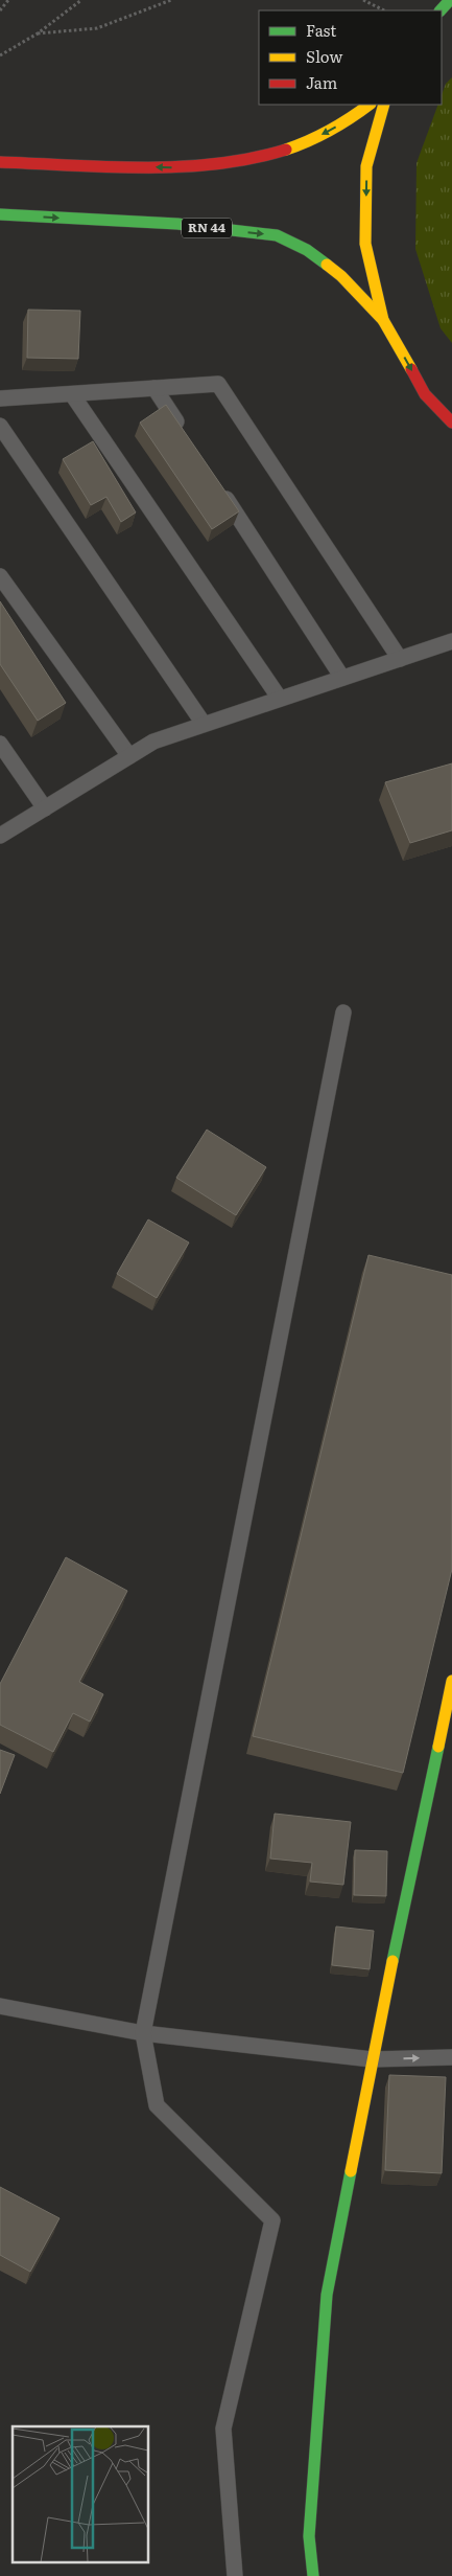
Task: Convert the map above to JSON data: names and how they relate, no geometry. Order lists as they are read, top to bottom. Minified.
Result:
{"streets":{"main road":["RN 44"]},"legend":["Fast","Slow","Jam"]}
